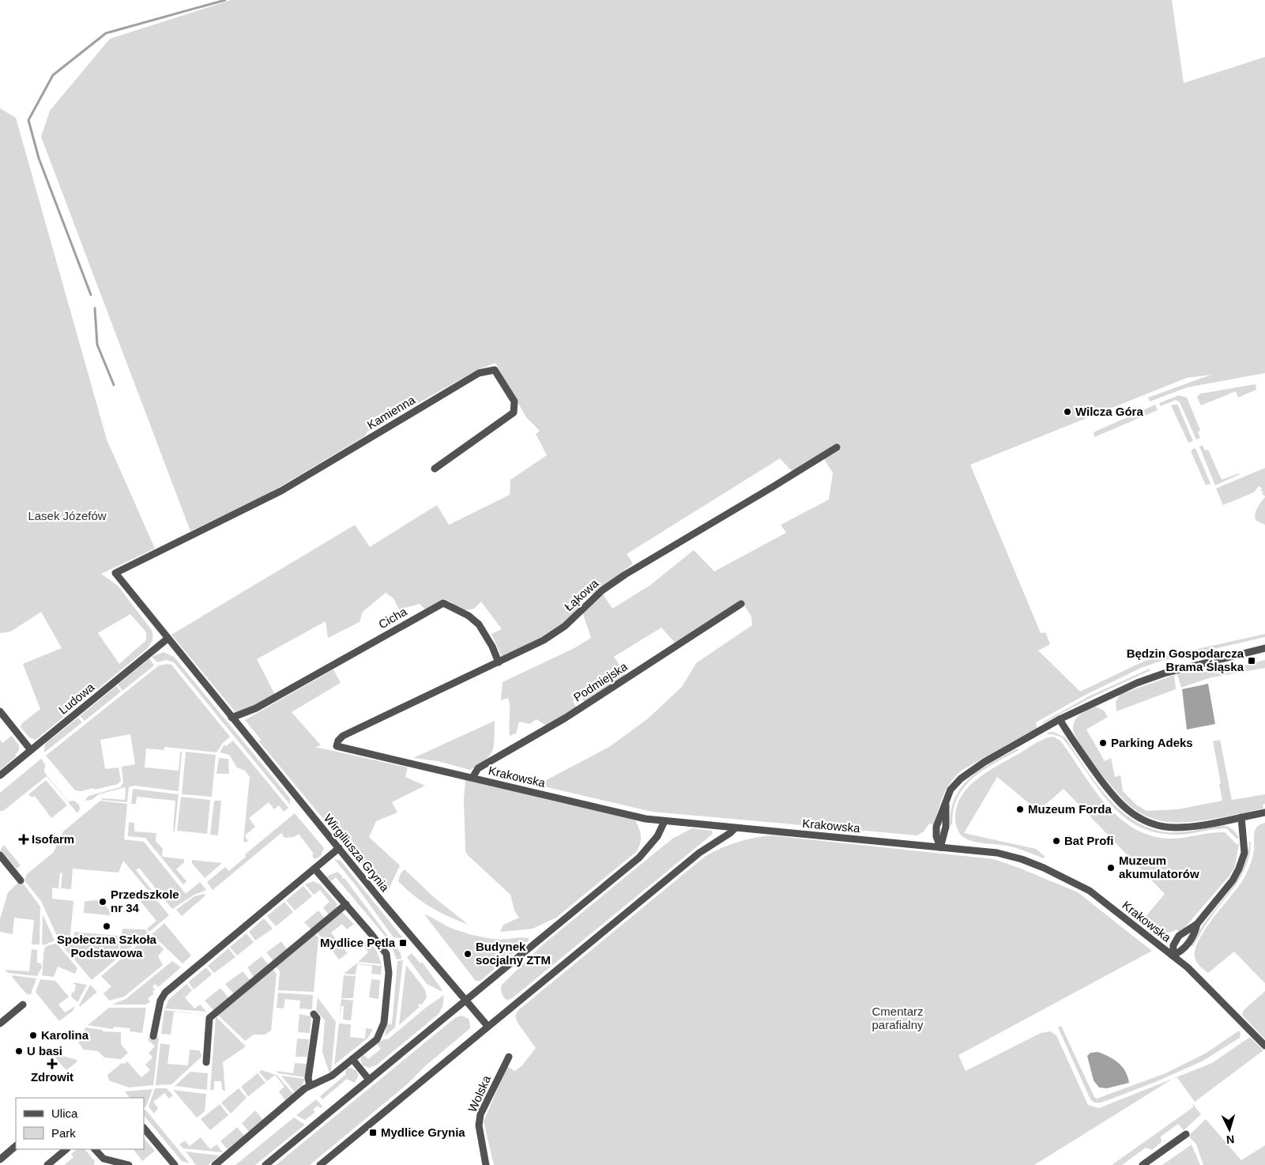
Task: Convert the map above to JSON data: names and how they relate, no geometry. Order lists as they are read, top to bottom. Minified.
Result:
{"streets":{"street":["Kamienna","Łąkowa","Cicha","Podmiejska","Ludowa","Krakowska","Wirgiliusza Grynia","Wolska"]},"crossings":[["Kamienna","Wirgiliusza Grynia"],["Łąkowa","Cicha"],["Łąkowa","Krakowska"],["Cicha","Wirgiliusza Grynia"],["Podmiejska","Krakowska"],["Ludowa","Wirgiliusza Grynia"]],"parks":["Lasek Józefów","Cmentarz parafialny"],"places":{"other":["Wilcza Góra","Parking Adeks","Muzeum Forda","Bat Profi","Muzeum akumulatorów","Przedszkole nr 34","Społeczna Szkoła Podstawowa","Budynek socjalny ZTM","Karolina","U basi"],"transit":["Będzin Gospodarcza Brama Śląska","Mydlice Pętla","Mydlice Grynia"],"health":["Isofarm","Zdrowit"]},"legend":["Ulica","Park"],"north":"bottom"}
